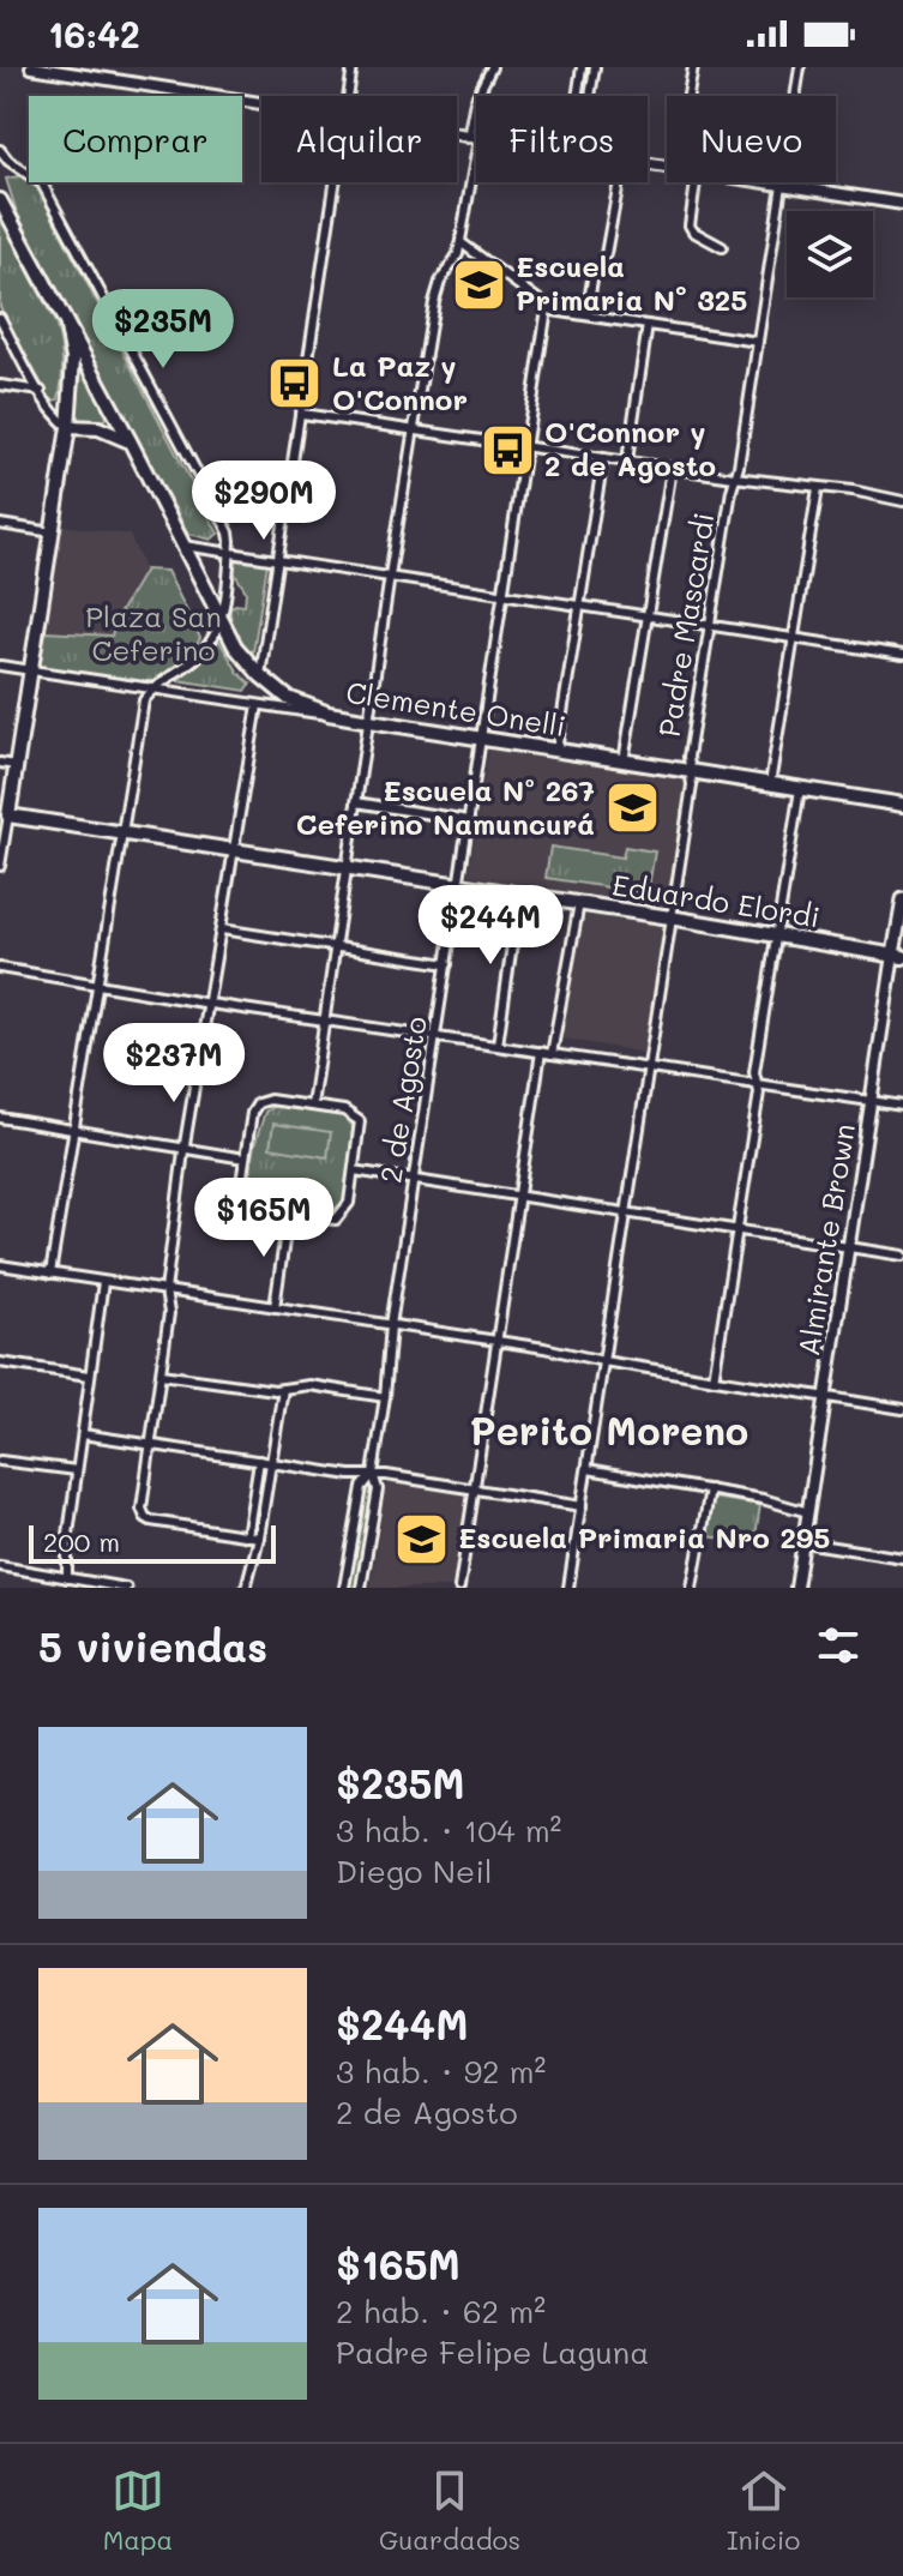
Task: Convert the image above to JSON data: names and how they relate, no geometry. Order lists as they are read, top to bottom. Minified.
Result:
{"streets":{"main road":["Clemente Onelli","Eduardo Elordi","Almirante Brown"],"street":["Padre Mascardi","2 de Agosto"]},"crossings":[["Padre Mascardi","Clemente Onelli"],["Padre Mascardi","Eduardo Elordi"],["Clemente Onelli","2 de Agosto"],["Eduardo Elordi","2 de Agosto"],["Eduardo Elordi","Almirante Brown"]],"districts":["Perito Moreno"],"parks":["Plaza San Ceferino"],"places":{"school or university":["Escuela Primaria N° 325","Escuela Nº 267 Ceferino Namuncurá","Escuela Primaria Nro 295"],"bus stop":["La Paz y O'Connor","O'Connor y 2 de Agosto"]},"scale_bar":"200 m","page":{"status":"16:42","chip":["Comprar","Alquilar","Filtros","Nuevo"],"price":["$235M","$290M","$244M","$237M","$165M"],"scale":"200 m","heading":"5 viviendas","list":[{"name":"$235M","note":"3 hab. · 104 m² · Diego Neil"},{"name":"$244M","note":"3 hab. · 92 m² · 2 de Agosto"},{"name":"$165M","note":"2 hab. · 62 m² · Padre Felipe Laguna"}],"tabs":["Mapa","Guardados","Inicio"]}}
